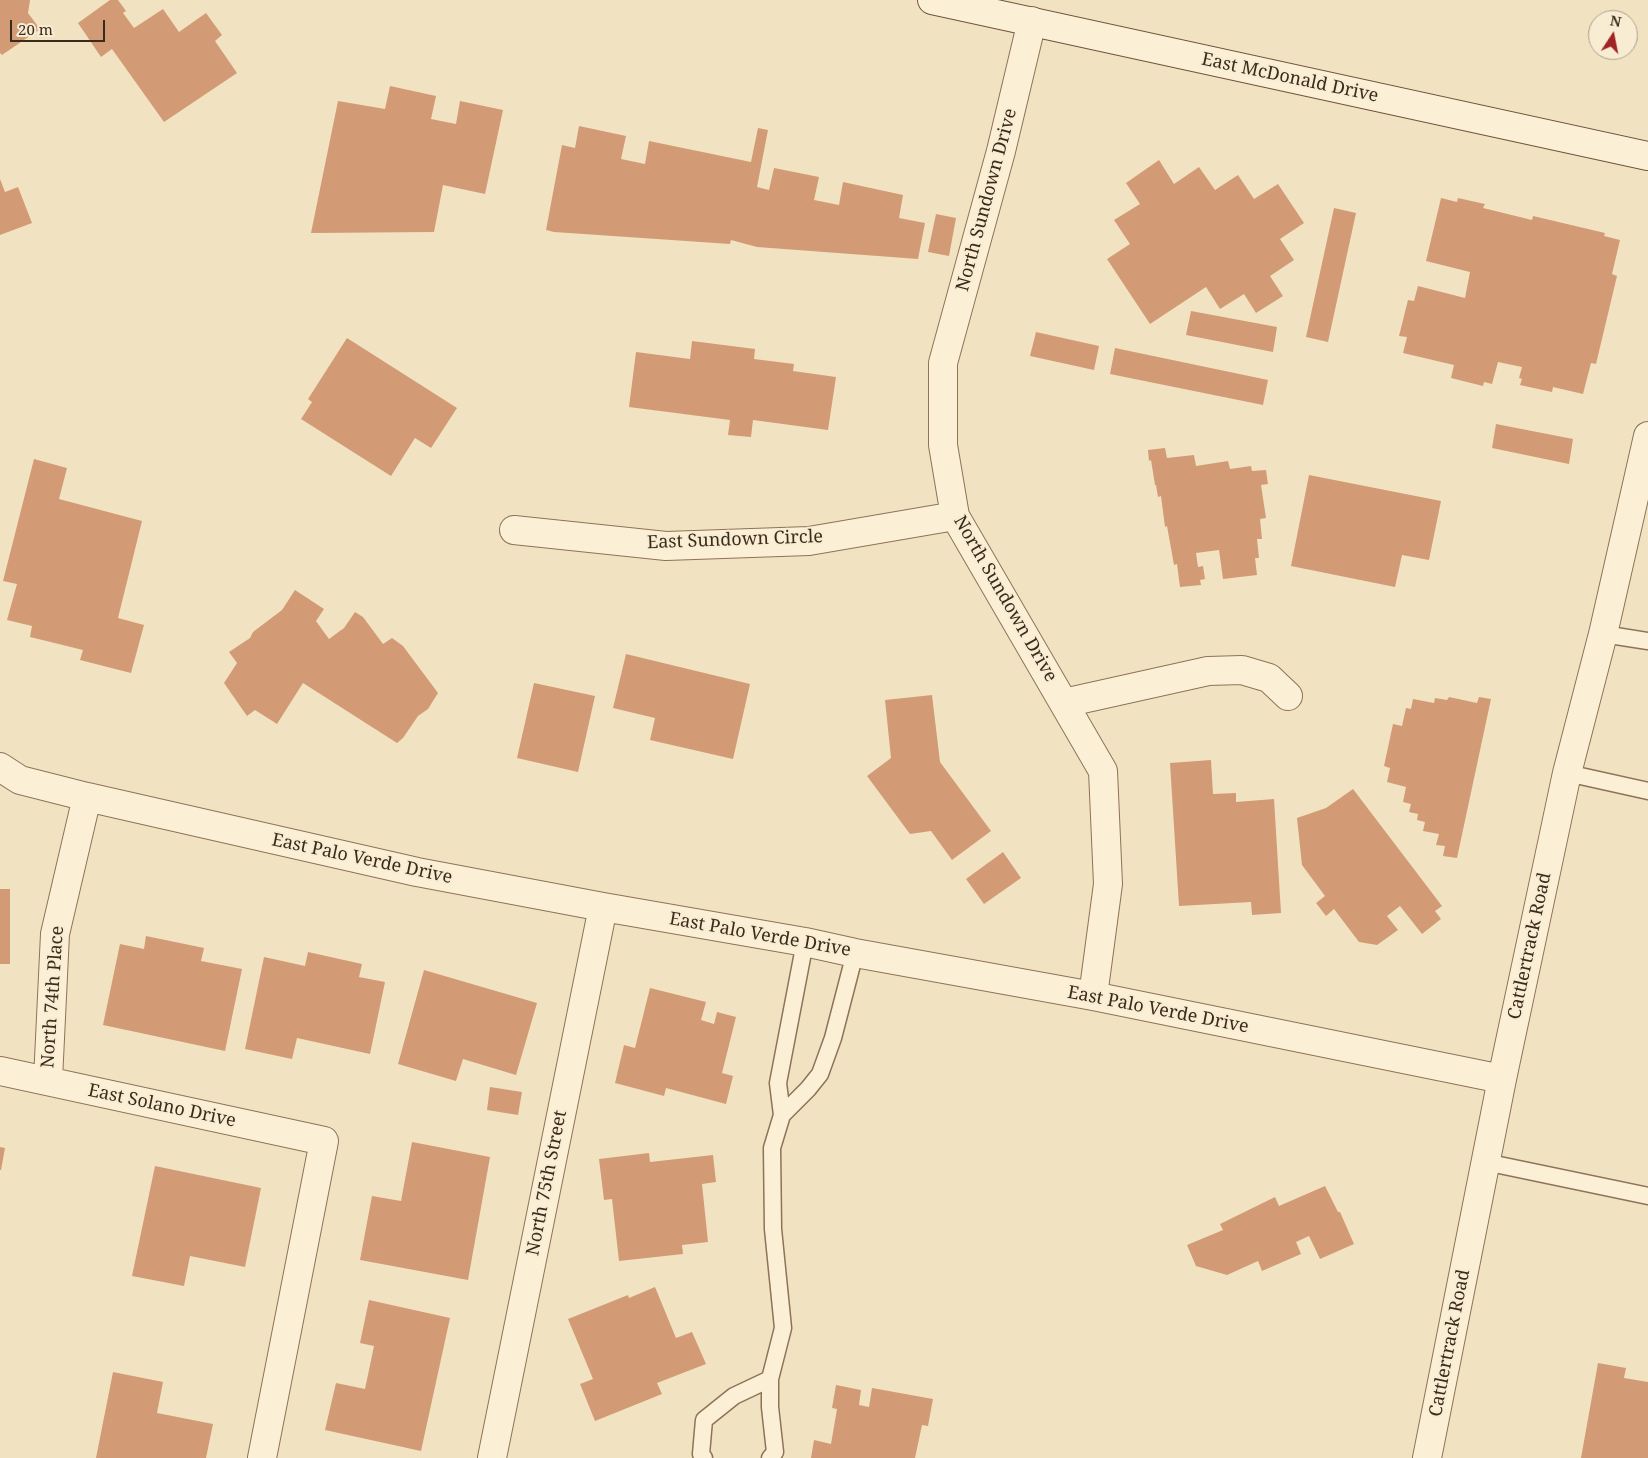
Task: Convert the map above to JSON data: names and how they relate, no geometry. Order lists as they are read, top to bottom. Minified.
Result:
{"streets":{"street":["East McDonald Drive","North Sundown Drive","East Sundown Circle","East Palo Verde Drive","Cattlertrack Road","North 74th Place","East Solano Drive","North 75th Street"]},"crossings":[["East McDonald Drive","North Sundown Drive"],["North Sundown Drive","East Sundown Circle"],["North Sundown Drive","East Palo Verde Drive"],["East Palo Verde Drive","Cattlertrack Road"],["East Palo Verde Drive","North 74th Place"],["East Palo Verde Drive","North 75th Street"],["North 74th Place","East Solano Drive"]],"scale_bar":"20 m","north":"top"}
